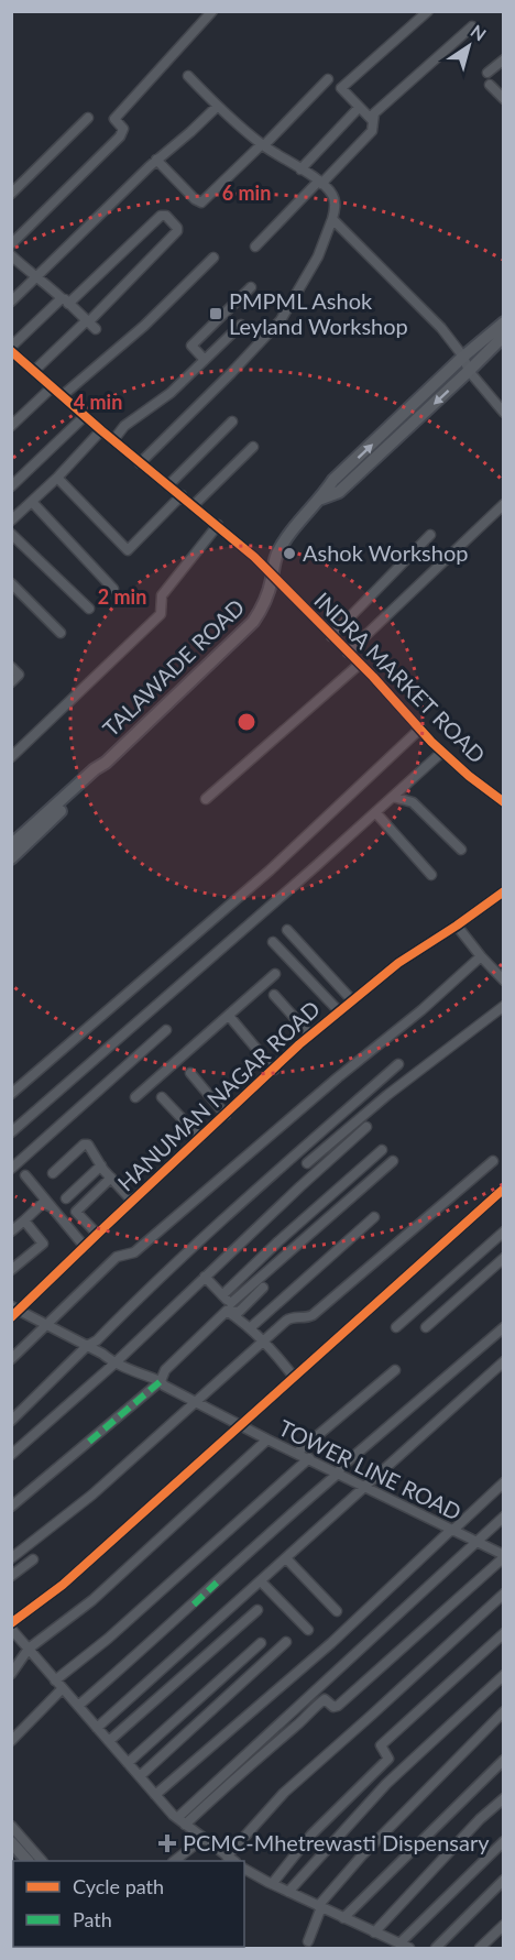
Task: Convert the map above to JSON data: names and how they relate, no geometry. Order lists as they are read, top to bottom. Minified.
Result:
{"streets":{"main road":["TALAWADE ROAD"],"street":["INDRA MARKET ROAD","HANUMAN NAGAR ROAD","TOWER LINE ROAD"]},"crossings":[["TALAWADE ROAD","INDRA MARKET ROAD"],["HANUMAN NAGAR ROAD","TOWER LINE ROAD"]],"places":{"transit":["PMPML Ashok Leyland Workshop"],"other":["Ashok Workshop"],"health":["PCMC-Mhetrewasti Dispensary"]},"legend":["Cycle path","Path"],"north":"top right","rings":["6 min","4 min","2 min"]}
